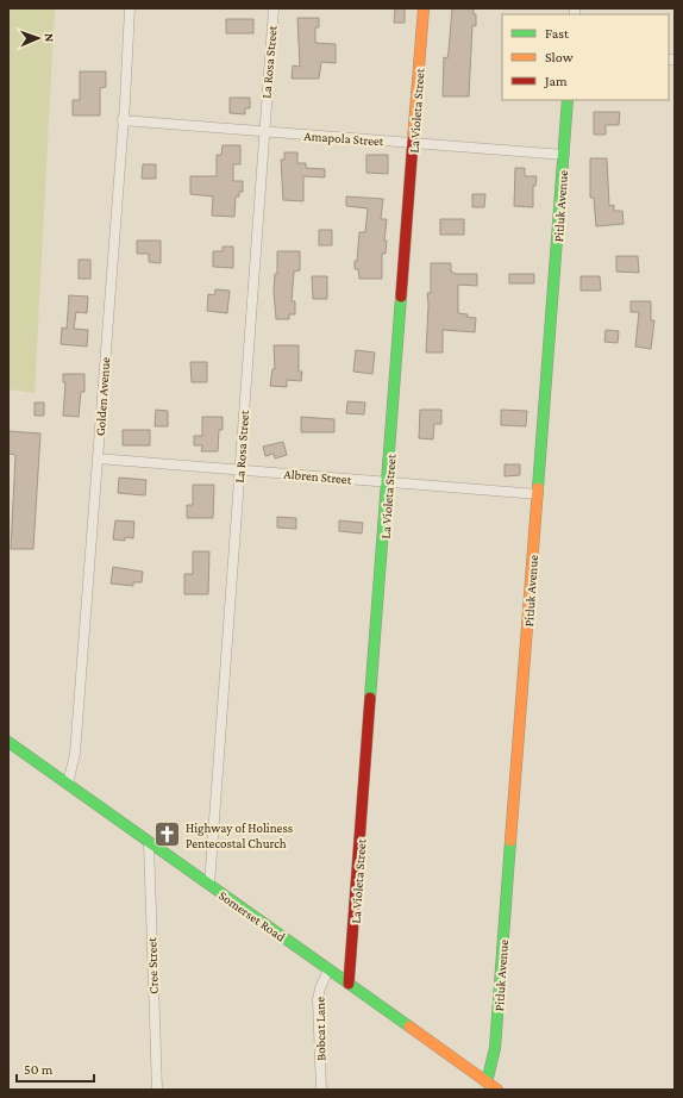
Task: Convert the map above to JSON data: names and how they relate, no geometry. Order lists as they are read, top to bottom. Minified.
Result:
{"streets":{"street":["La Rosa Street","La Violeta Street","Amapola Street","Pitluk Avenue","Golden Avenue","Albren Street","Somerset Road","Cree Street","Bobcat Lane"]},"crossings":[["La Rosa Street","Amapola Street"],["La Rosa Street","Albren Street"],["La Rosa Street","Somerset Road"],["La Violeta Street","Amapola Street"],["La Violeta Street","Albren Street"],["La Violeta Street","Somerset Road"],["Amapola Street","Pitluk Avenue"],["Amapola Street","Golden Avenue"],["Pitluk Avenue","Albren Street"],["Pitluk Avenue","Somerset Road"],["Golden Avenue","Albren Street"],["Golden Avenue","Somerset Road"],["Somerset Road","Cree Street"],["Somerset Road","Bobcat Lane"]],"places":{"church":["Highway of Holiness Pentecostal Church"]},"legend":["Fast","Slow","Jam"],"scale_bar":"50 m","north":"right"}
